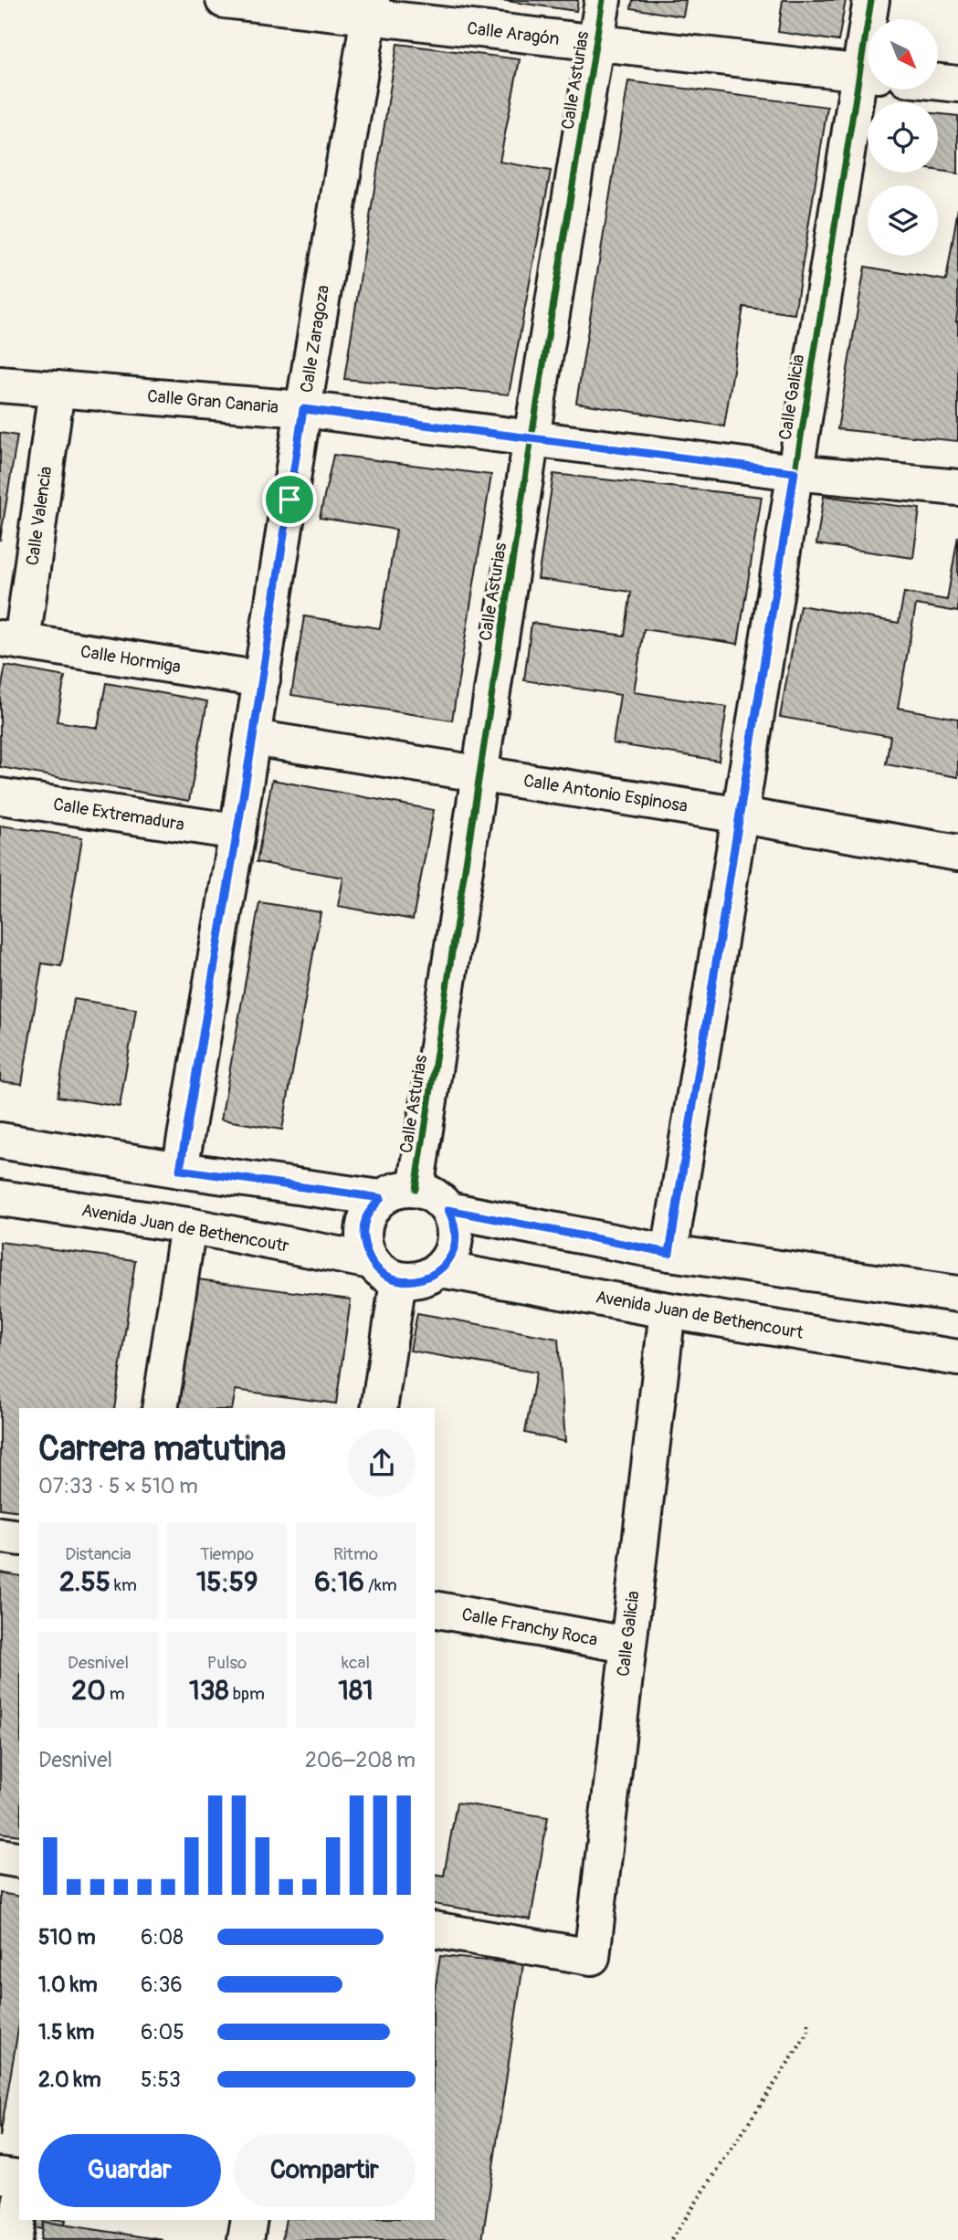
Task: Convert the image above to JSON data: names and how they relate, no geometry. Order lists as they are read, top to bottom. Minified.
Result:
{"streets":{"street":["Calle Aragón","Calle Asturias","Calle Zaragoza","Calle Galicia","Calle Gran Canaria","Calle Valencia","Calle Hormiga","Calle Antonio Espinosa","Calle Extremadura","Avenida Juan de Bethencoutr","Avenida Juan de Bethencourt","Calle Franchy Roca"]},"crossings":[["Calle Aragón","Calle Asturias"],["Calle Aragón","Calle Zaragoza"],["Calle Asturias","Calle Gran Canaria"],["Calle Asturias","Calle Antonio Espinosa"],["Calle Asturias","Avenida Juan de Bethencoutr"],["Calle Asturias","Avenida Juan de Bethencourt"],["Calle Zaragoza","Calle Gran Canaria"],["Calle Zaragoza","Calle Hormiga"],["Calle Zaragoza","Calle Antonio Espinosa"],["Calle Zaragoza","Calle Extremadura"],["Calle Galicia","Calle Gran Canaria"],["Calle Galicia","Calle Antonio Espinosa"],["Calle Galicia","Avenida Juan de Bethencourt"],["Calle Galicia","Calle Franchy Roca"],["Calle Gran Canaria","Calle Valencia"],["Calle Valencia","Calle Hormiga"],["Avenida Juan de Bethencoutr","Avenida Juan de Bethencourt"]],"north":"bottom right","page":{"heading":["Carrera matutina","07:33 · 5 × 510 m"],"stats":[["Distancia","2.55 km"],["Tiempo","15:59"],["Ritmo","6:16 /km"],["Desnivel","20 m"],["Pulso","138 bpm"],["kcal","181"]],"chart":["Desnivel","206–208 m"],"list":[{"name":"510 m","note":"6:08"},{"name":"1.0 km","note":"6:36"},{"name":"1.5 km","note":"6:05"},{"name":"2.0 km","note":"5:53"}],"buttons":["Guardar","Compartir"]}}
